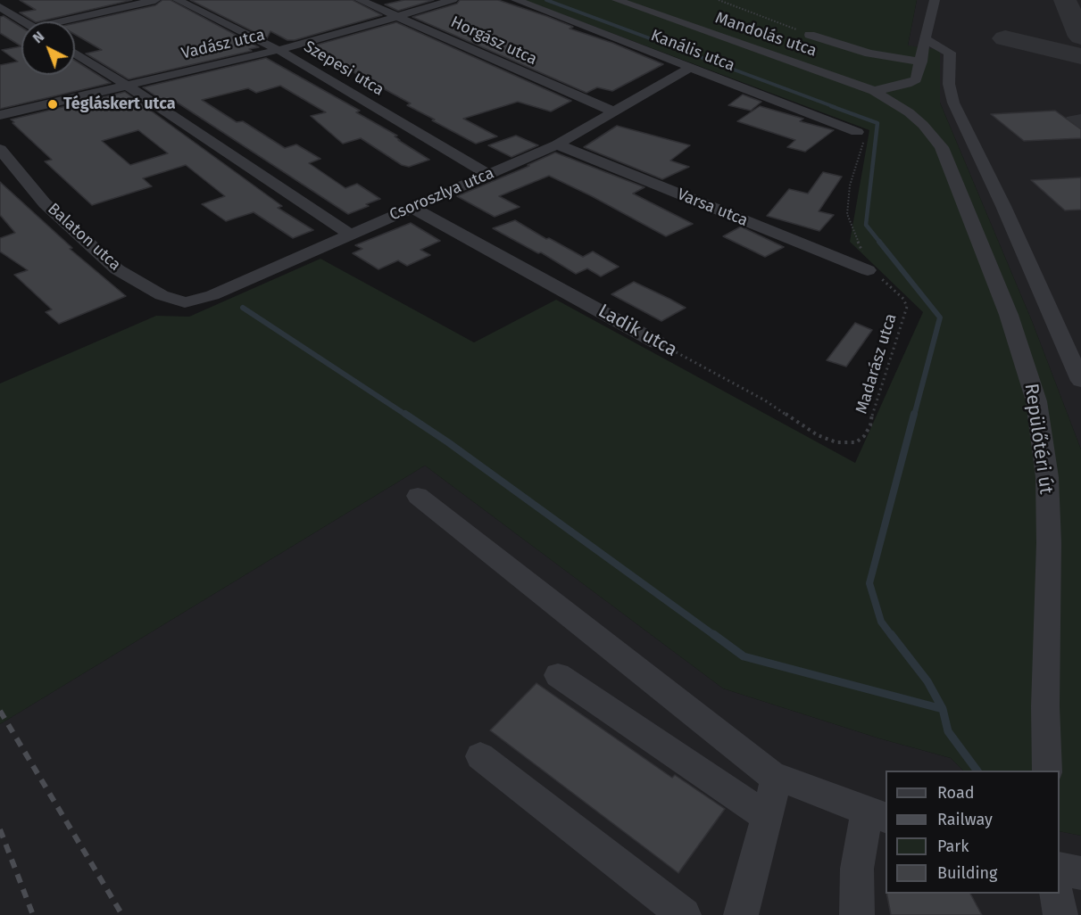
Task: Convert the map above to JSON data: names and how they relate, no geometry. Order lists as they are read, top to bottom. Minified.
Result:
{"streets":{"street":["Mandolás utca","Horgász utca","Vadász utca","Kanális utca","Szepesi utca","Csoroszlya utca","Varsa utca","Balaton utca","Ladik utca","Repülőtéri út"],"path":["Madarász utca"]},"crossings":[["Mandolás utca","Repülőtéri út"],["Horgász utca","Vadász utca"],["Horgász utca","Csoroszlya utca"],["Vadász utca","Szepesi utca"],["Kanális utca","Csoroszlya utca"],["Szepesi utca","Csoroszlya utca"],["Csoroszlya utca","Varsa utca"],["Csoroszlya utca","Balaton utca"],["Csoroszlya utca","Ladik utca"],["Varsa utca","Madarász utca"],["Ladik utca","Madarász utca"]],"places":["Tégláskert utca"],"legend":["Road","Railway","Park","Building"],"north":"top left"}
